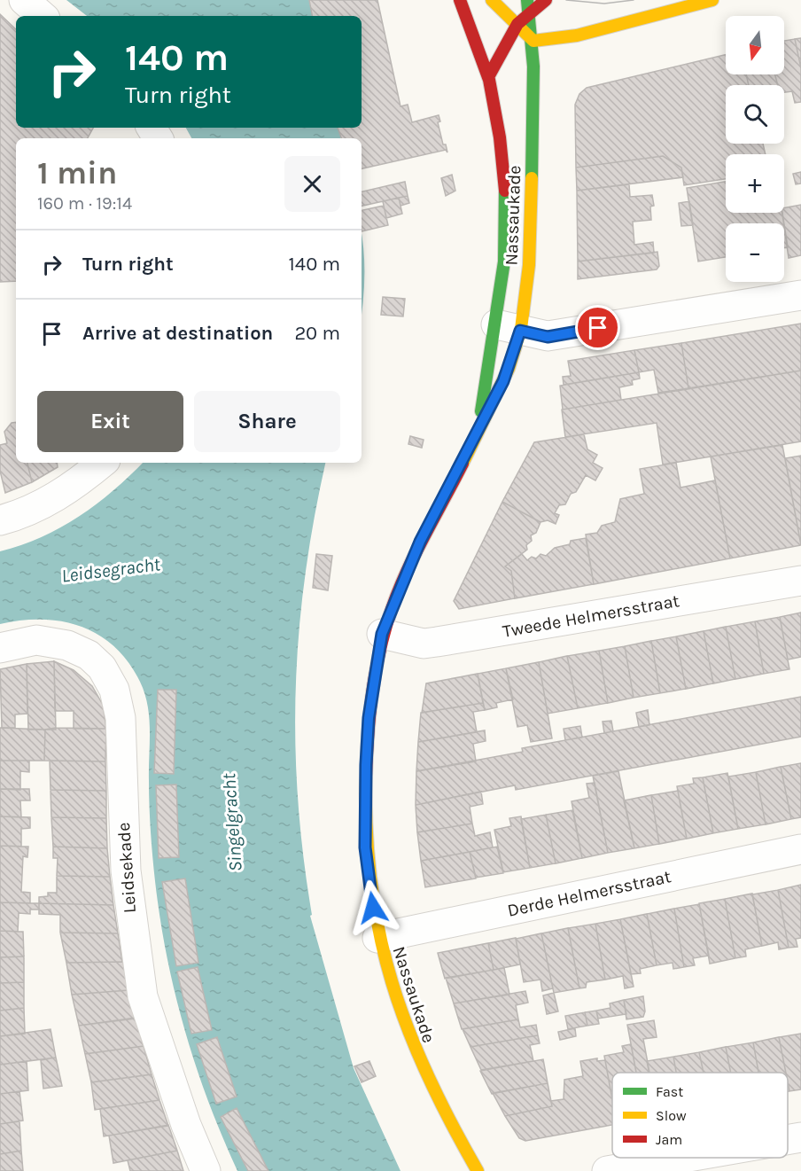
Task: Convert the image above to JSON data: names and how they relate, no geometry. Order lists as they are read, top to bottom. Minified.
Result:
{"streets":{"main road":["Nassaukade"],"street":["Tweede Helmersstraat","Leidsekade","Derde Helmersstraat"]},"crossings":[["Nassaukade","Tweede Helmersstraat"],["Nassaukade","Derde Helmersstraat"]],"water":["Leidsegracht","Singelgracht"],"legend":["Fast","Slow","Jam"],"north":"bottom","page":{"map_buttons":["+","−"],"turn":["140 m","Turn right"],"heading":["1 min","160 m · 19:14"],"list":[{"name":"Turn right","value":"140 m"},{"name":"Arrive at destination","value":"20 m"}],"buttons":["Exit","Share"]}}
